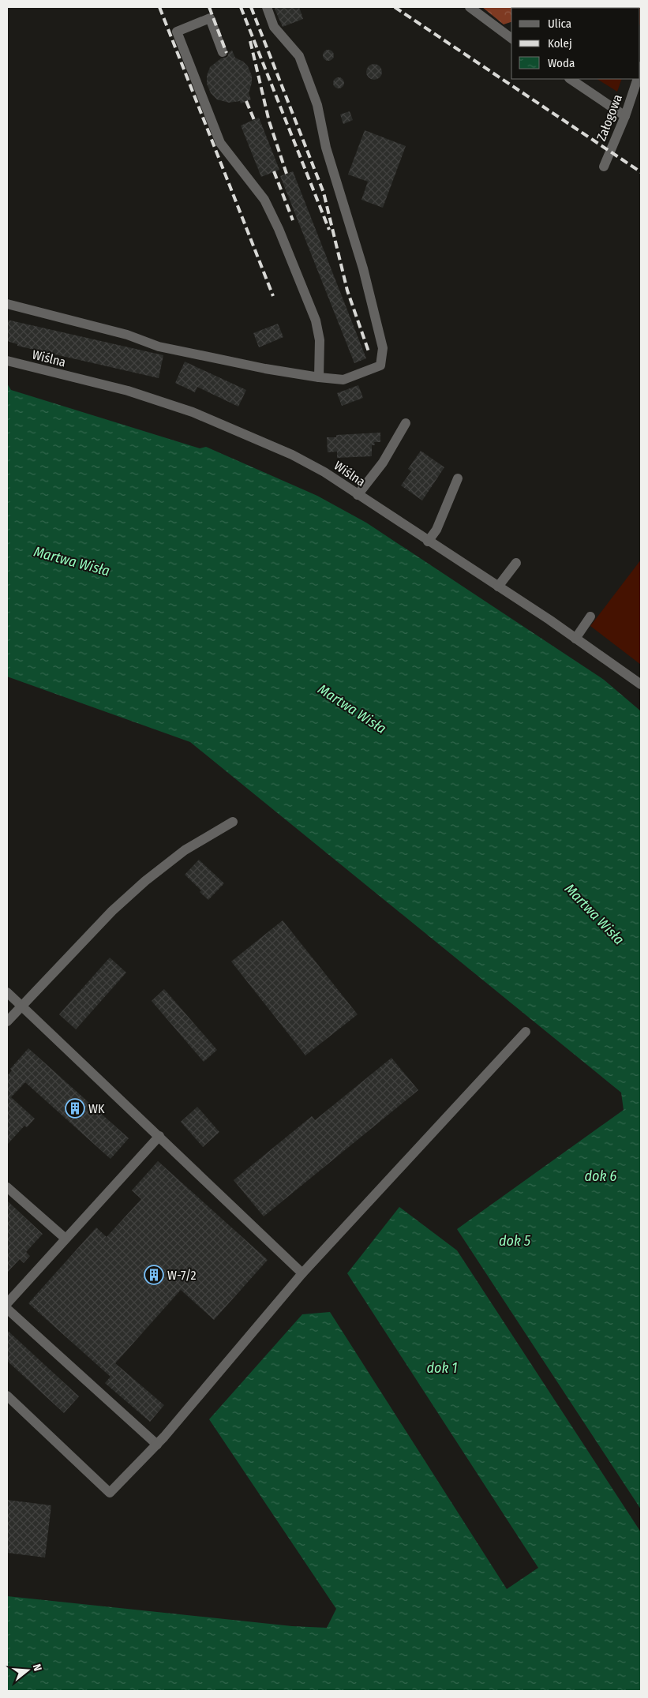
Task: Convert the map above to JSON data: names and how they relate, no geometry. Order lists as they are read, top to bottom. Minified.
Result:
{"streets":{"street":["Załogowa","Wiślna"]},"water":["Martwa Wisła","dok 6","dok 5","dok 1"],"places":{"building":["WK","W-7/2"]},"legend":["Ulica","Kolej","Woda"],"north":"right"}
